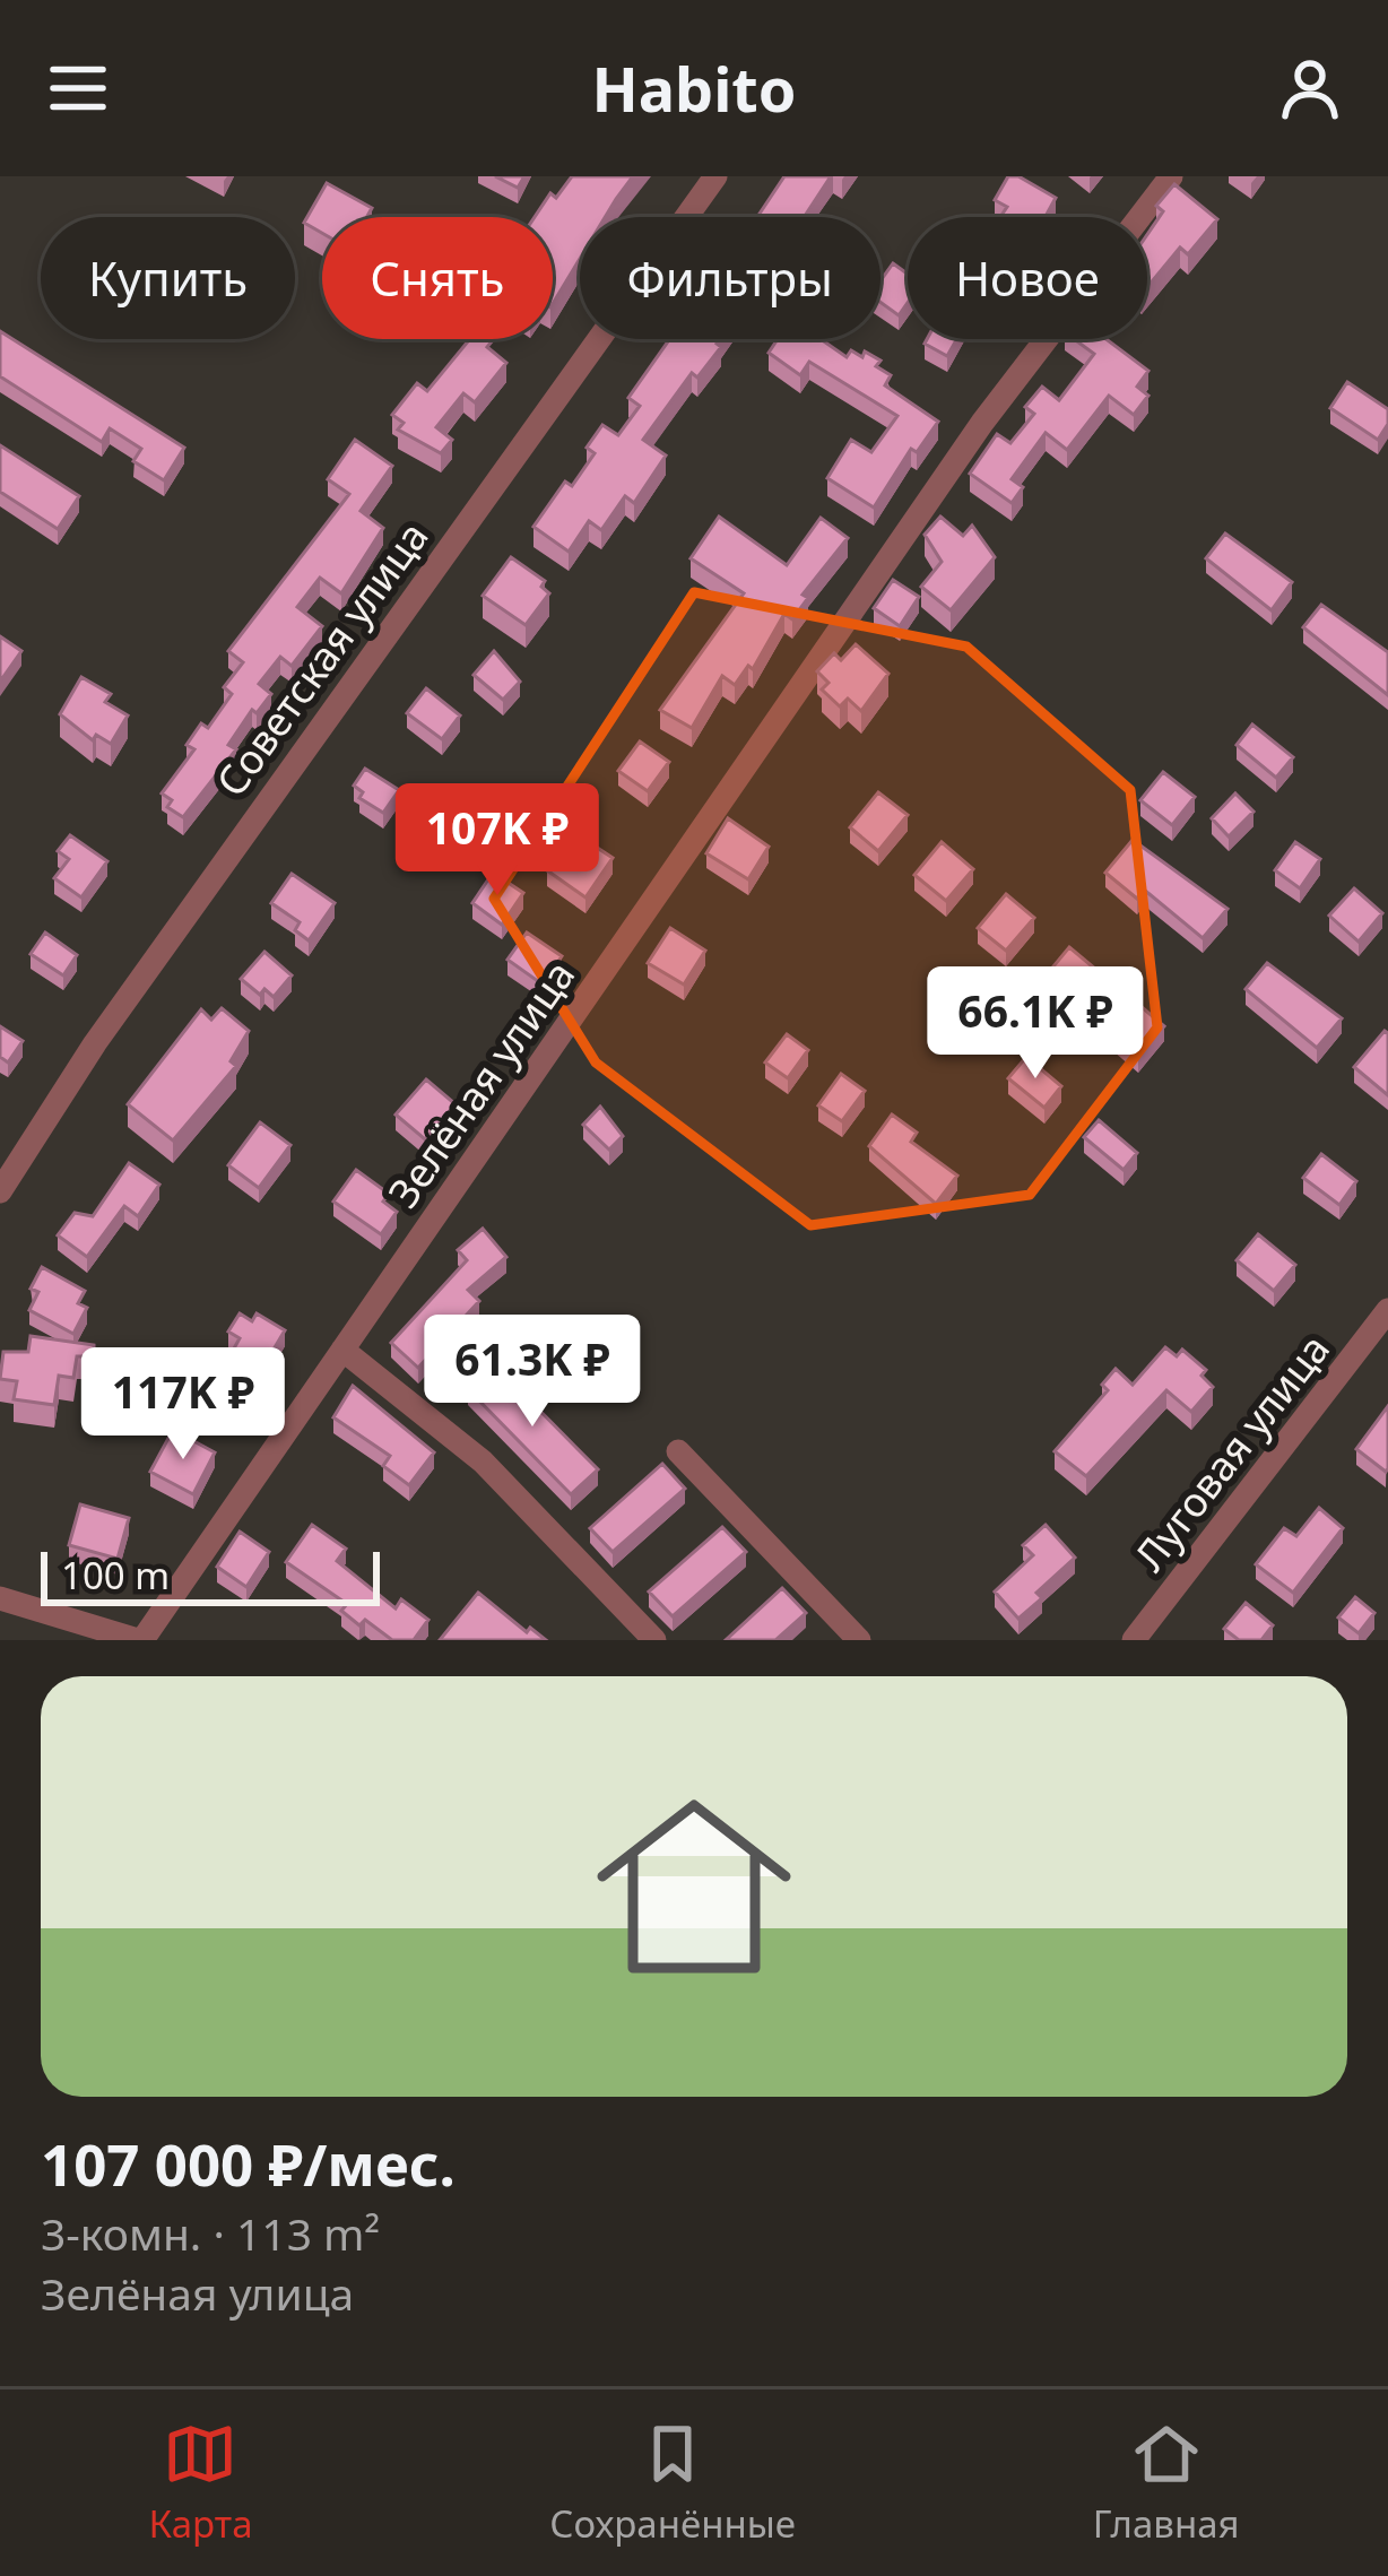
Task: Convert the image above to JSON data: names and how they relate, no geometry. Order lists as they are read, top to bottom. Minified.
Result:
{"streets":{"street":["Советская улица","Зелёная улица","Луговая улица"]},"scale_bar":"100 m","page":{"header":"Habito","chip":["Купить","Снять","Фильтры","Новое"],"price":["107K ₽","66.1K ₽","61.3K ₽","117K ₽"],"scale":"100 m","list":[{"name":"107 000 ₽/мес.","note":"3-комн. · 113 m² · Зелёная улица"}],"tabs":["Карта","Сохранённые","Главная"]}}
